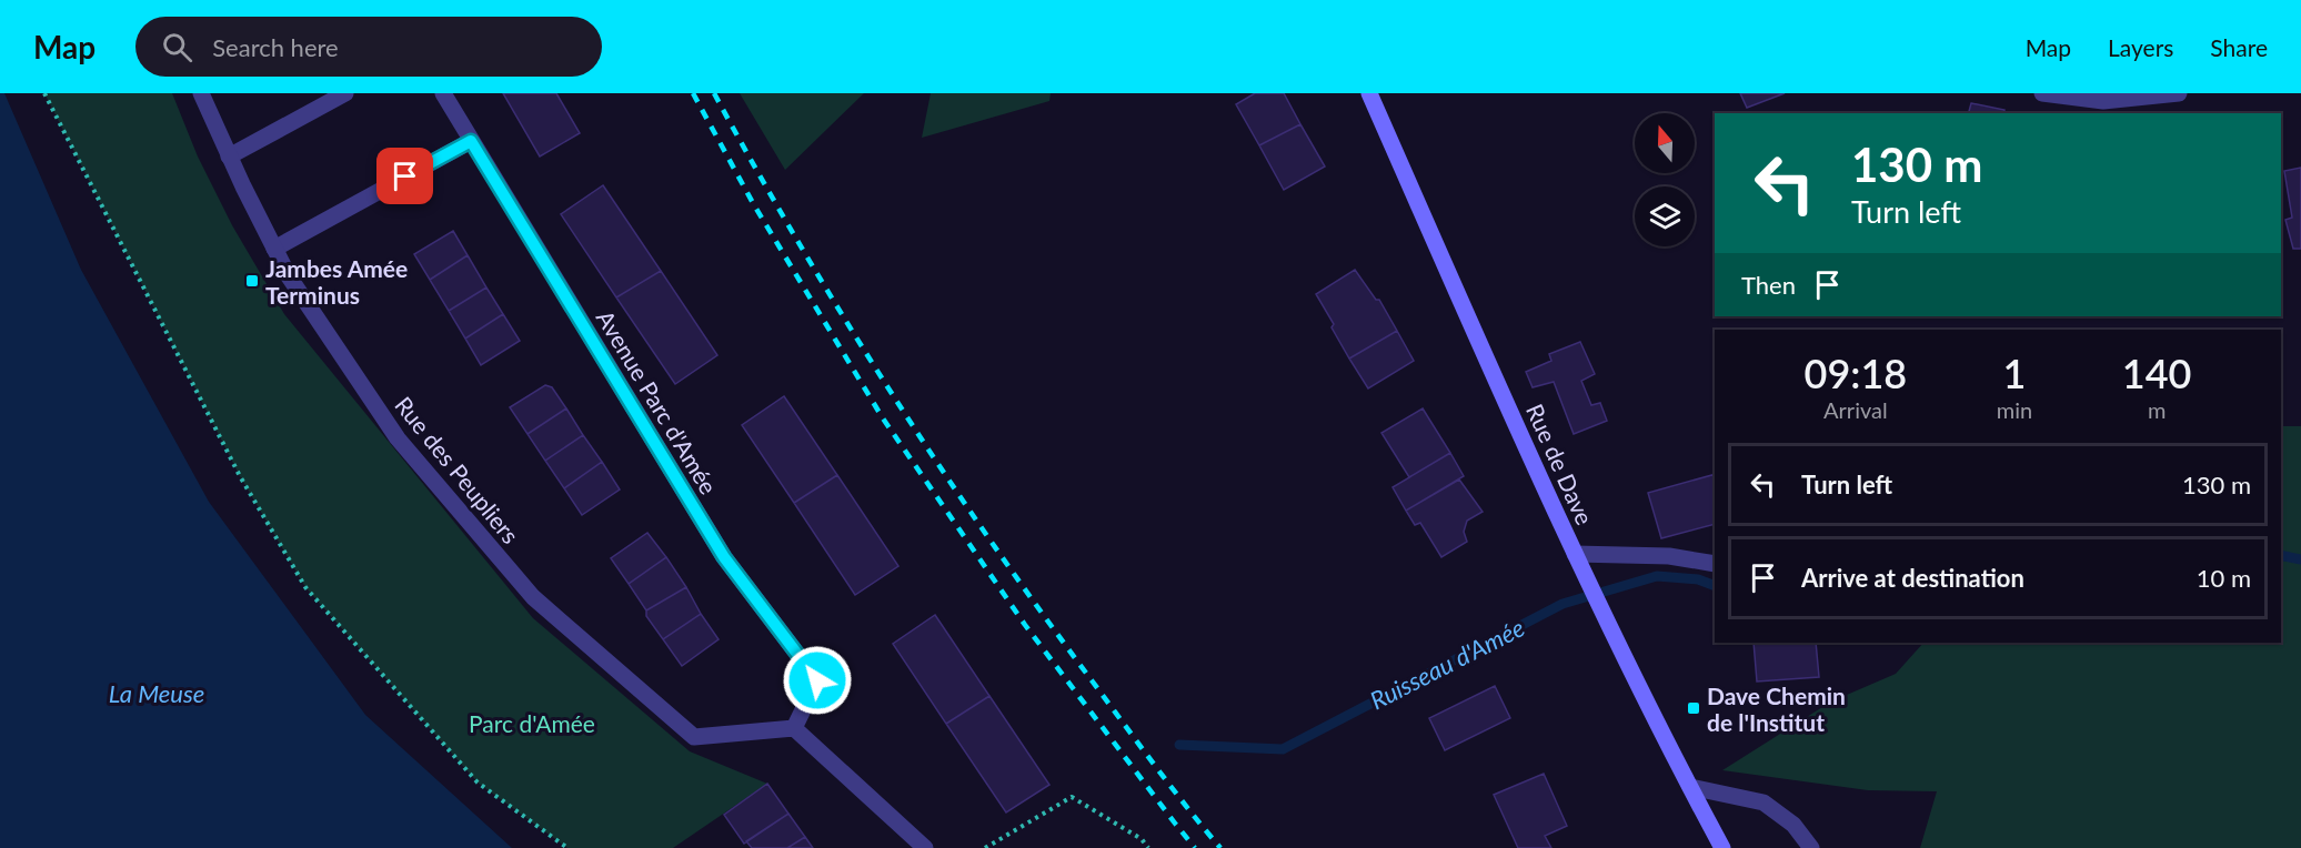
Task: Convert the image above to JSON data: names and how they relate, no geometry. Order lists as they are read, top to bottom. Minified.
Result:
{"streets":{"main road":["Rue de Dave"],"street":["Avenue Parc d'Amée","Rue des Peupliers"]},"crossings":[["Avenue Parc d'Amée","Rue des Peupliers"]],"water":["Ruisseau d'Amée","La Meuse"],"parks":["Parc d'Amée"],"places":{"transit":["Jambes Amée Terminus","Dave Chemin de l'Institut"]},"north":"top","page":{"header":"Map","search":"Search here","nav":["Map","Layers","Share"],"turn":["130 m","Turn left"],"then":"Then","eta":["09:18","Arrival","1","min","140","m"],"list":[{"name":"Turn left","value":"130 m"},{"name":"Arrive at destination","value":"10 m"}]}}
